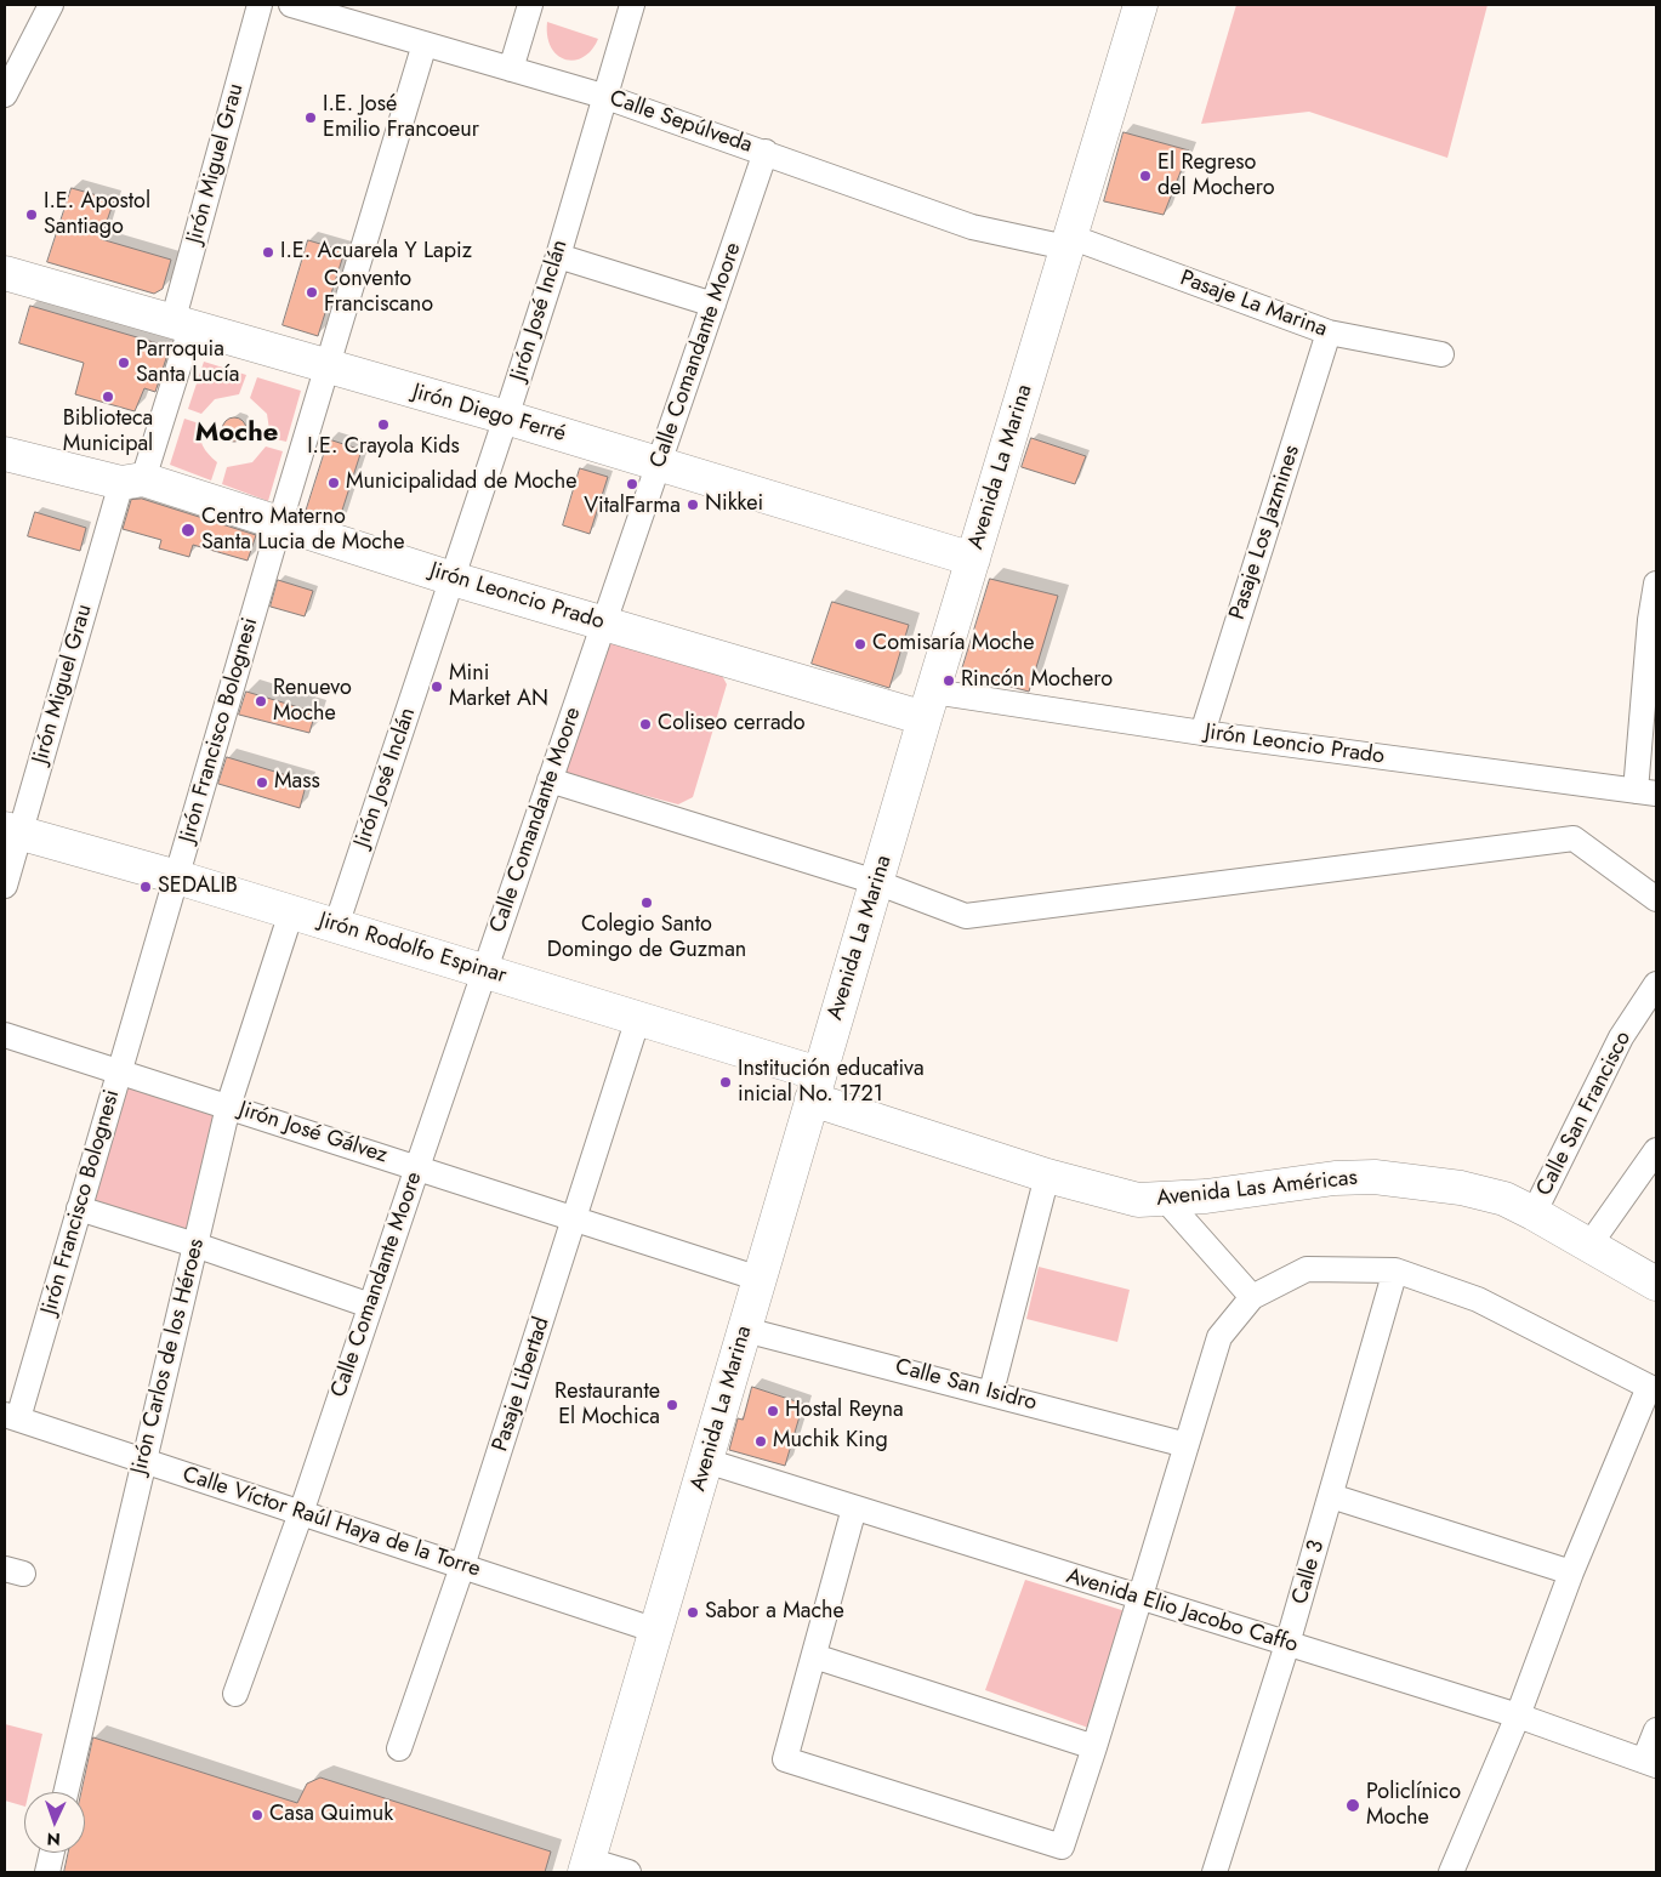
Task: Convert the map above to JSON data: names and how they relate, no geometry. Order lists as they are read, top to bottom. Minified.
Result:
{"streets":{"street":["Calle Sepúlveda","Jirón Miguel Grau","Pasaje La Marina","Jirón José Inclán","Calle Comandante Moore","Jirón Diego Ferré","Avenida La Marina","Pasaje Los Jazmines","Jirón Leoncio Prado","Jirón Francisco Bolognesi","Jirón Rodolfo Espinar","Calle San Francisco","Jirón José Gálvez","Avenida Las Américas","Jirón Carlos de los Héroes","Pasaje Libertad","Calle San Isidro","Calle Víctor Raúl Haya de la Torre","Calle 3","Avenida Elio Jacobo Caffo"]},"crossings":[["Calle Sepúlveda","Pasaje La Marina"],["Calle Sepúlveda","Jirón José Inclán"],["Calle Sepúlveda","Calle Comandante Moore"],["Calle Sepúlveda","Avenida La Marina"],["Calle Sepúlveda","Jirón Francisco Bolognesi"],["Jirón Miguel Grau","Jirón Diego Ferré"],["Jirón Miguel Grau","Jirón Leoncio Prado"],["Jirón Miguel Grau","Jirón Rodolfo Espinar"],["Pasaje La Marina","Avenida La Marina"],["Pasaje La Marina","Pasaje Los Jazmines"],["Jirón José Inclán","Jirón Diego Ferré"],["Jirón José Inclán","Jirón Leoncio Prado"],["Jirón José Inclán","Jirón Rodolfo Espinar"],["Calle Comandante Moore","Jirón Diego Ferré"],["Calle Comandante Moore","Jirón Leoncio Prado"],["Calle Comandante Moore","Jirón Rodolfo Espinar"],["Calle Comandante Moore","Jirón José Gálvez"],["Calle Comandante Moore","Calle Víctor Raúl Haya de la Torre"],["Jirón Diego Ferré","Avenida La Marina"],["Jirón Diego Ferré","Jirón Francisco Bolognesi"],["Avenida La Marina","Jirón Leoncio Prado"],["Avenida La Marina","Jirón Rodolfo Espinar"],["Avenida La Marina","Jirón José Gálvez"],["Avenida La Marina","Avenida Las Américas"],["Avenida La Marina","Calle San Isidro"],["Avenida La Marina","Calle Víctor Raúl Haya de la Torre"],["Avenida La Marina","Avenida Elio Jacobo Caffo"],["Pasaje Los Jazmines","Jirón Leoncio Prado"],["Jirón Leoncio Prado","Jirón Francisco Bolognesi"],["Jirón Francisco Bolognesi","Jirón Rodolfo Espinar"],["Jirón Francisco Bolognesi","Jirón José Gálvez"],["Jirón Francisco Bolognesi","Calle Víctor Raúl Haya de la Torre"],["Jirón Rodolfo Espinar","Avenida Las Américas"],["Jirón Rodolfo Espinar","Jirón Carlos de los Héroes"],["Jirón Rodolfo Espinar","Pasaje Libertad"],["Calle San Francisco","Avenida Las Américas"],["Jirón José Gálvez","Jirón Carlos de los Héroes"],["Jirón José Gálvez","Pasaje Libertad"],["Jirón Carlos de los Héroes","Calle Víctor Raúl Haya de la Torre"],["Pasaje Libertad","Calle Víctor Raúl Haya de la Torre"],["Calle 3","Avenida Elio Jacobo Caffo"]],"districts":["Moche"],"places":["I.E. José Emilio Francoeur","El Regreso del Mochero","I.E. Apostol Santiago","I.E. Acuarela Y Lapiz","Convento Franciscano","Parroquia Santa Lucía","Biblioteca Municipal","I.E. Crayola Kids","Municipalidad de Moche","VitalFarma","Nikkei","Centro Materno Santa Lucia de Moche","Comisaría Moche","Rincón Mochero","Mini Market AN","Renuevo Moche","Coliseo cerrado","Mass","SEDALIB","Colegio Santo Domingo de Guzman","Institución educativa inicial No. 1721","Restaurante El Mochica","Hostal Reyna","Muchik King","Sabor a Mache","Policlínico Moche","Casa Quimuk"],"north":"bottom"}
